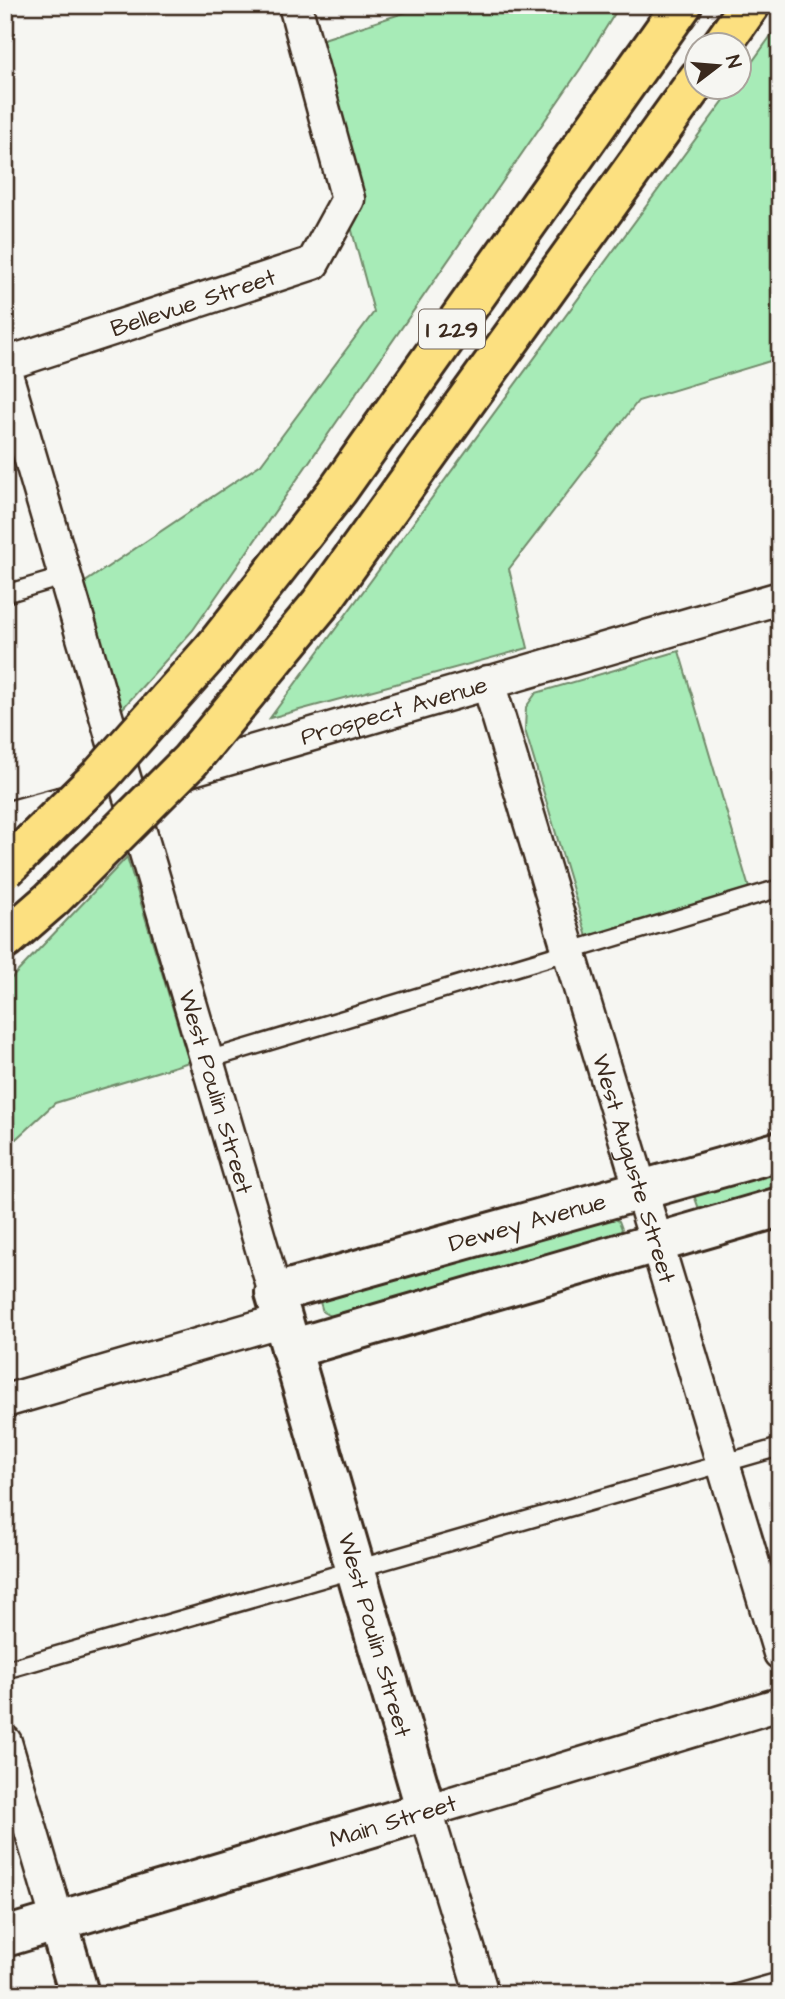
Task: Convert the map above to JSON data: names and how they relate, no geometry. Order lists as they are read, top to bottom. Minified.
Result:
{"streets":{"highway":["I 229"],"street":["Bellevue Street","Prospect Avenue","West Poulin Street","West Auguste Street","Dewey Avenue","Main Street"]},"crossings":[["Prospect Avenue","West Poulin Street"],["Prospect Avenue","West Auguste Street"],["West Poulin Street","Dewey Avenue"],["West Poulin Street","Main Street"],["West Auguste Street","Dewey Avenue"]],"north":"right"}
